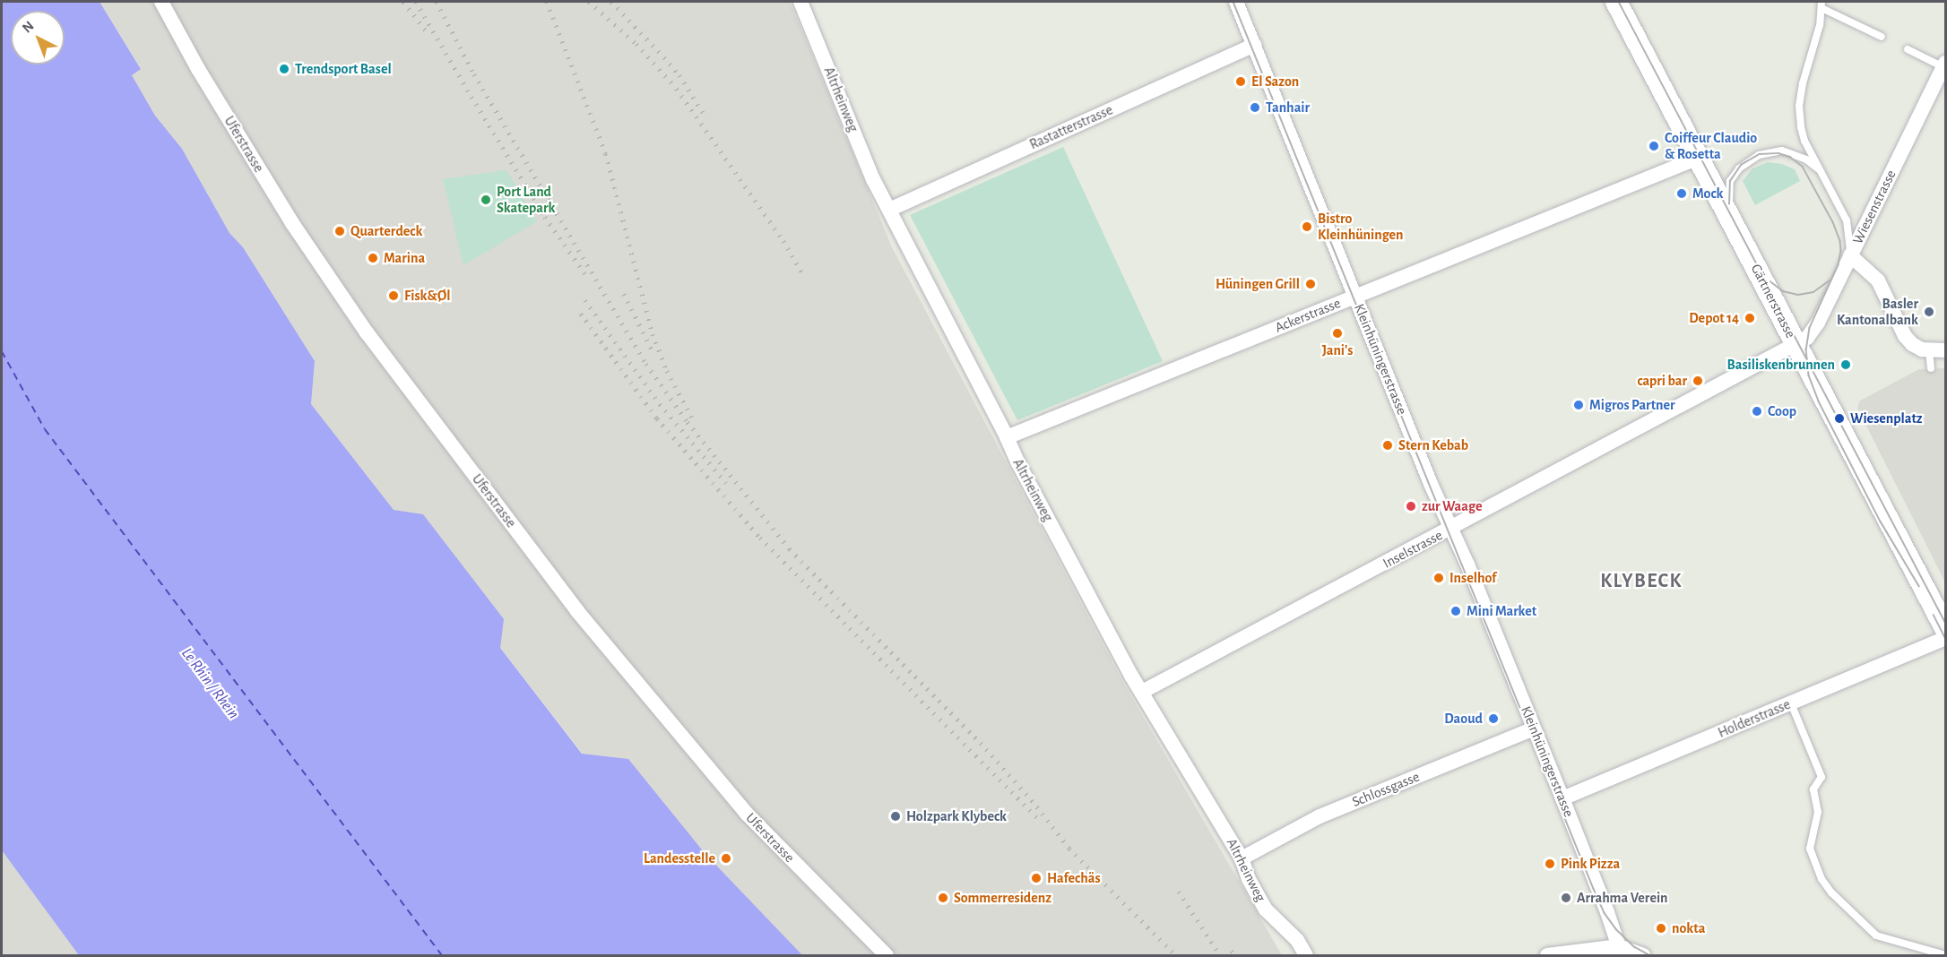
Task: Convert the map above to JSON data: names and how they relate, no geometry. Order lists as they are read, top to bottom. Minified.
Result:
{"streets":{"street":["Altrheinweg","Rastatterstrasse","Uferstrasse","Wiesenstrasse","Gärtnerstrasse","Ackerstrasse","Kleinhüningerstrasse","Inselstrasse","Holderstrasse","Schlossgasse"]},"crossings":[["Altrheinweg","Rastatterstrasse"],["Altrheinweg","Ackerstrasse"],["Altrheinweg","Inselstrasse"],["Altrheinweg","Schlossgasse"],["Rastatterstrasse","Kleinhüningerstrasse"],["Wiesenstrasse","Gärtnerstrasse"],["Wiesenstrasse","Inselstrasse"],["Gärtnerstrasse","Ackerstrasse"],["Gärtnerstrasse","Inselstrasse"],["Ackerstrasse","Kleinhüningerstrasse"],["Kleinhüningerstrasse","Inselstrasse"],["Kleinhüningerstrasse","Holderstrasse"],["Kleinhüningerstrasse","Schlossgasse"]],"districts":["KLYBECK"],"water":["Le Rhin / Rhein"],"places":["Trendsport Basel","El Sazon","Tanhair","Coiffeur Claudio & Rosetta","Mock","Port Land Skatepark","Bistro Kleinhüningen","Quarterdeck","Marina","Hüningen Grill","Fisk&Øl","Basler Kantonalbank","Depot 14","Jani's","Basiliskenbrunnen","capri bar","Migros Partner","Coop","Wiesenplatz","Stern Kebab","zur Waage","Inselhof","Mini Market","Daoud","Holzpark Klybeck","Landesstelle","Pink Pizza","Hafechäs","Sommerresidenz","Arrahma Verein","nokta"],"north":"top left"}
